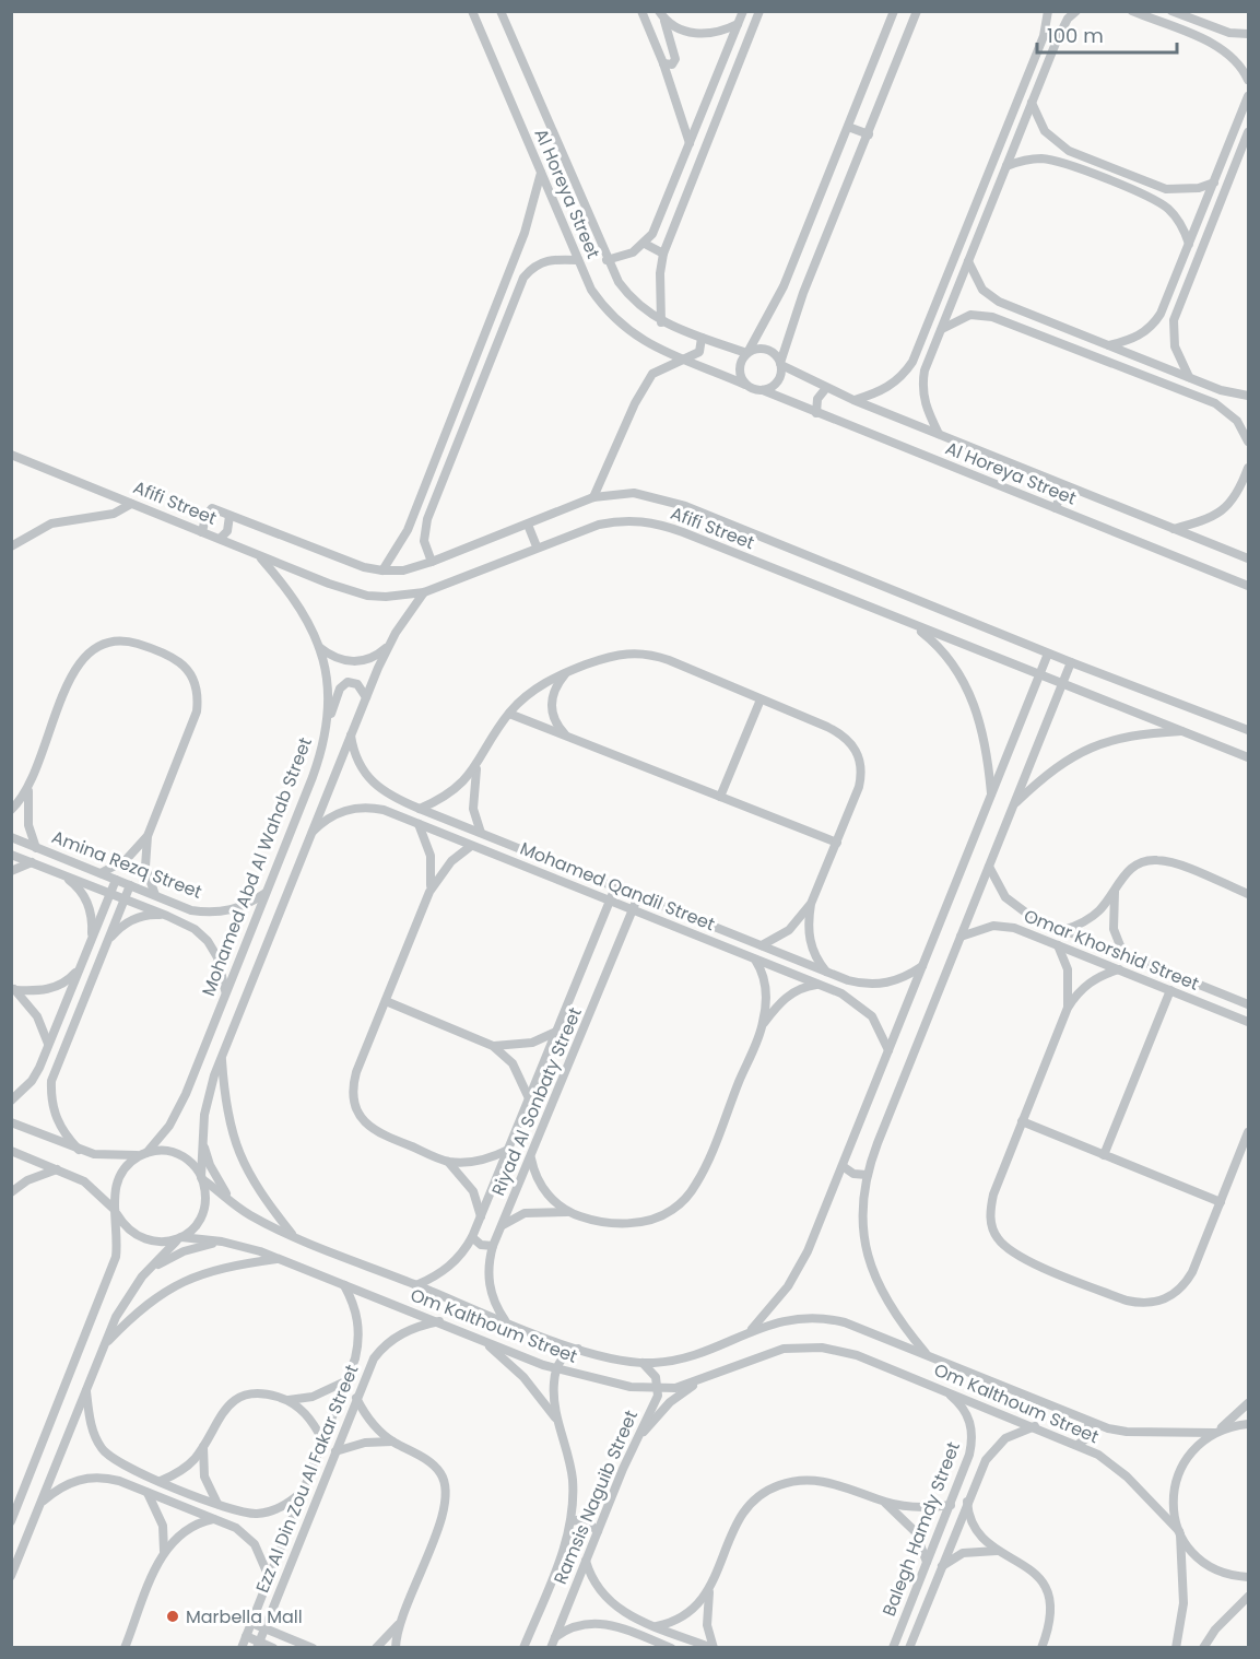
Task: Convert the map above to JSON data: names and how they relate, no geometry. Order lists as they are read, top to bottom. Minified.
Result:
{"streets":{"street":["Al Horeya Street","Afifi Street","Amina Rezq Street","Mohamed Abd Al Wahab Street","Mohamed Qandil Street","Omar Khorshid Street","Riyad Al Sonbaty Street","Om Kalthoum Street","Ezz Al Din Zou Al Fakar Street","Ramsis Naguib Street","Balegh Hamdy Street"]},"crossings":[["Afifi Street","Mohamed Abd Al Wahab Street"],["Amina Rezq Street","Mohamed Abd Al Wahab Street"],["Mohamed Abd Al Wahab Street","Mohamed Qandil Street"],["Mohamed Abd Al Wahab Street","Om Kalthoum Street"],["Mohamed Qandil Street","Riyad Al Sonbaty Street"],["Riyad Al Sonbaty Street","Om Kalthoum Street"],["Om Kalthoum Street","Ezz Al Din Zou Al Fakar Street"],["Om Kalthoum Street","Ramsis Naguib Street"],["Om Kalthoum Street","Balegh Hamdy Street"]],"places":["Marbella Mall"],"scale_bar":"100 m"}
